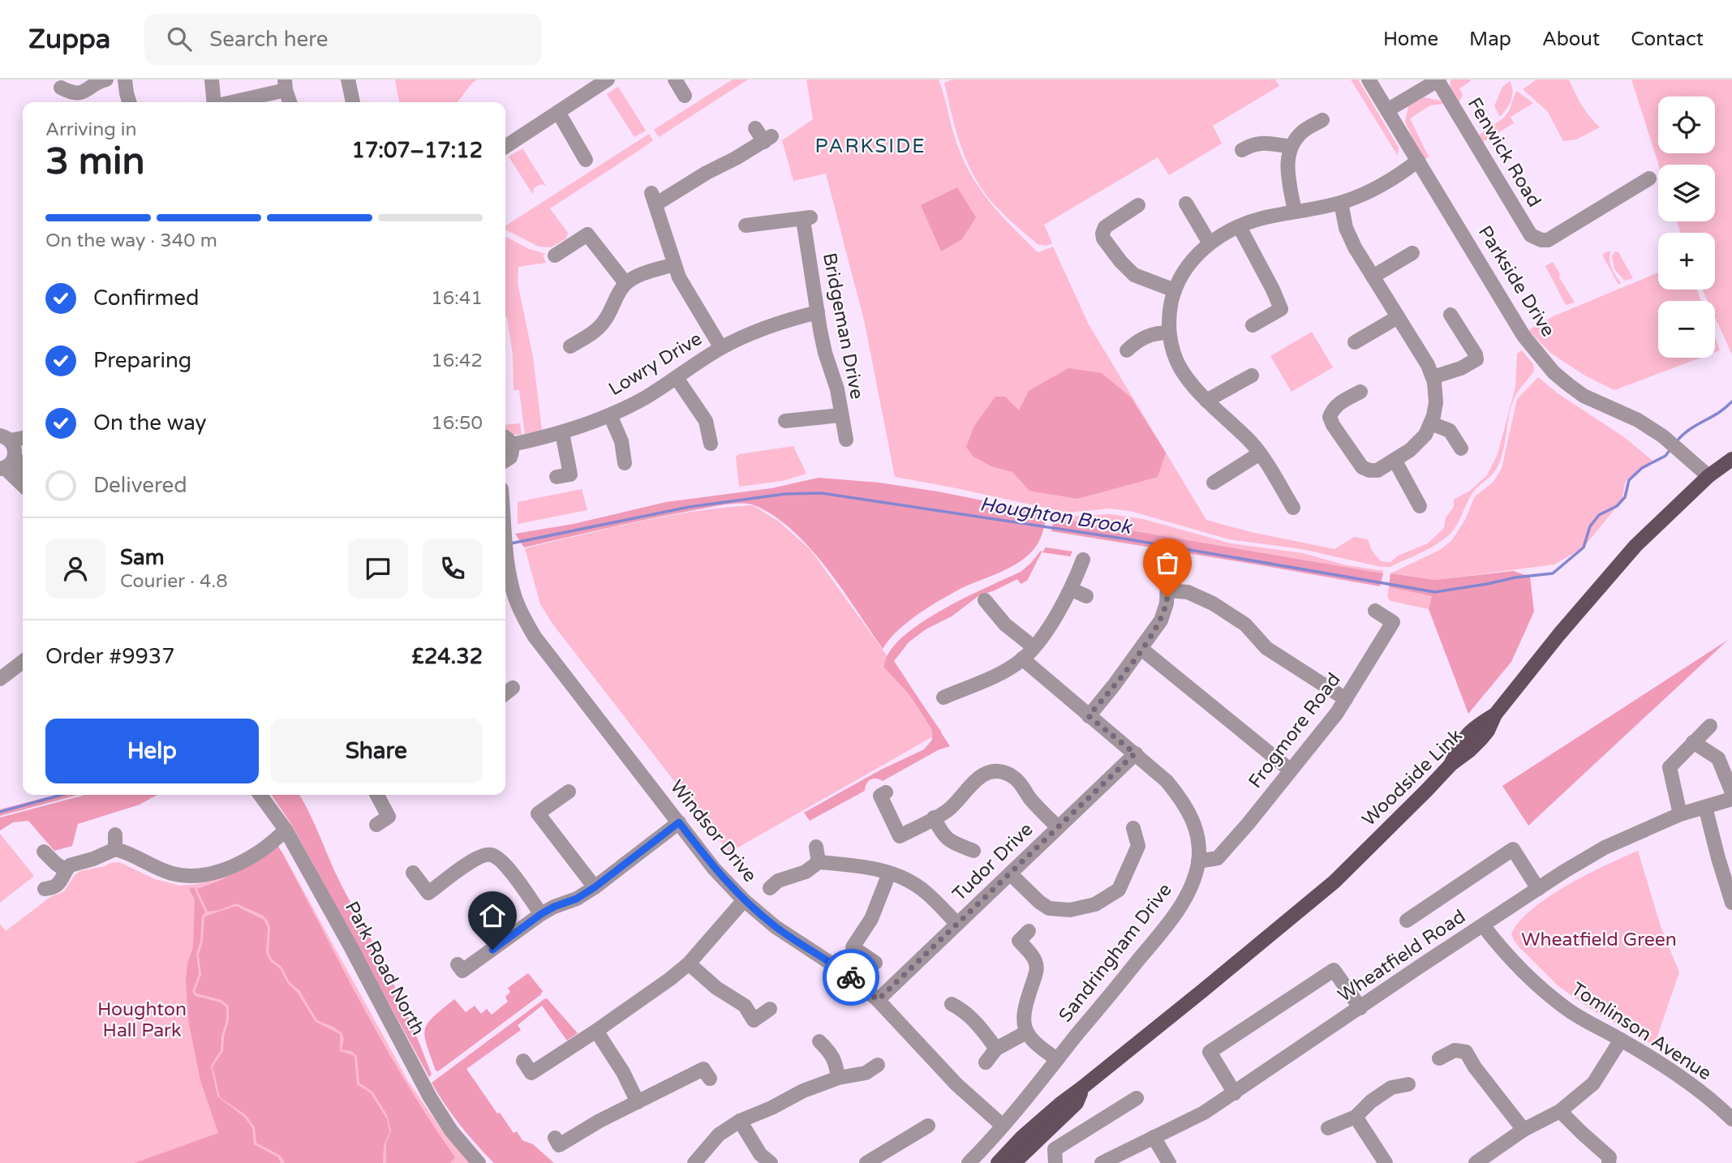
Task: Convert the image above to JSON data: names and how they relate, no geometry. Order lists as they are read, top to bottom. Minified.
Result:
{"streets":{"main road":["Woodside Link"],"street":["Fenwick Road","Parkside Drive","Bridgeman Drive","Lowry Drive","Frogmore Road","Windsor Drive","Tudor Drive","Sandringham Drive","Wheatfield Road","Park Road North","Tomlinson Avenue"]},"crossings":[["Parkside Drive","Woodside Link"],["Bridgeman Drive","Lowry Drive"],["Frogmore Road","Sandringham Drive"],["Windsor Drive","Tudor Drive"],["Windsor Drive","Sandringham Drive"],["Tudor Drive","Sandringham Drive"],["Wheatfield Road","Tomlinson Avenue"]],"districts":["PARKSIDE"],"water":["Houghton Brook"],"parks":["Wheatfield Green","Houghton Hall Park"],"page":{"header":"Zuppa","search":"Search here","nav":["Home","Map","About","Contact"],"map_buttons":["+","−"],"heading":["3 min","Arriving in","17:07–17:12"],"panel":["Sam","Courier · 4.8","Order #9937","£24.32"],"bar":"On the way · 340 m","list":[["Confirmed","16:41"],["Preparing","16:42"],["On the way","16:50"],"Delivered"],"buttons":["Help","Share"]}}
